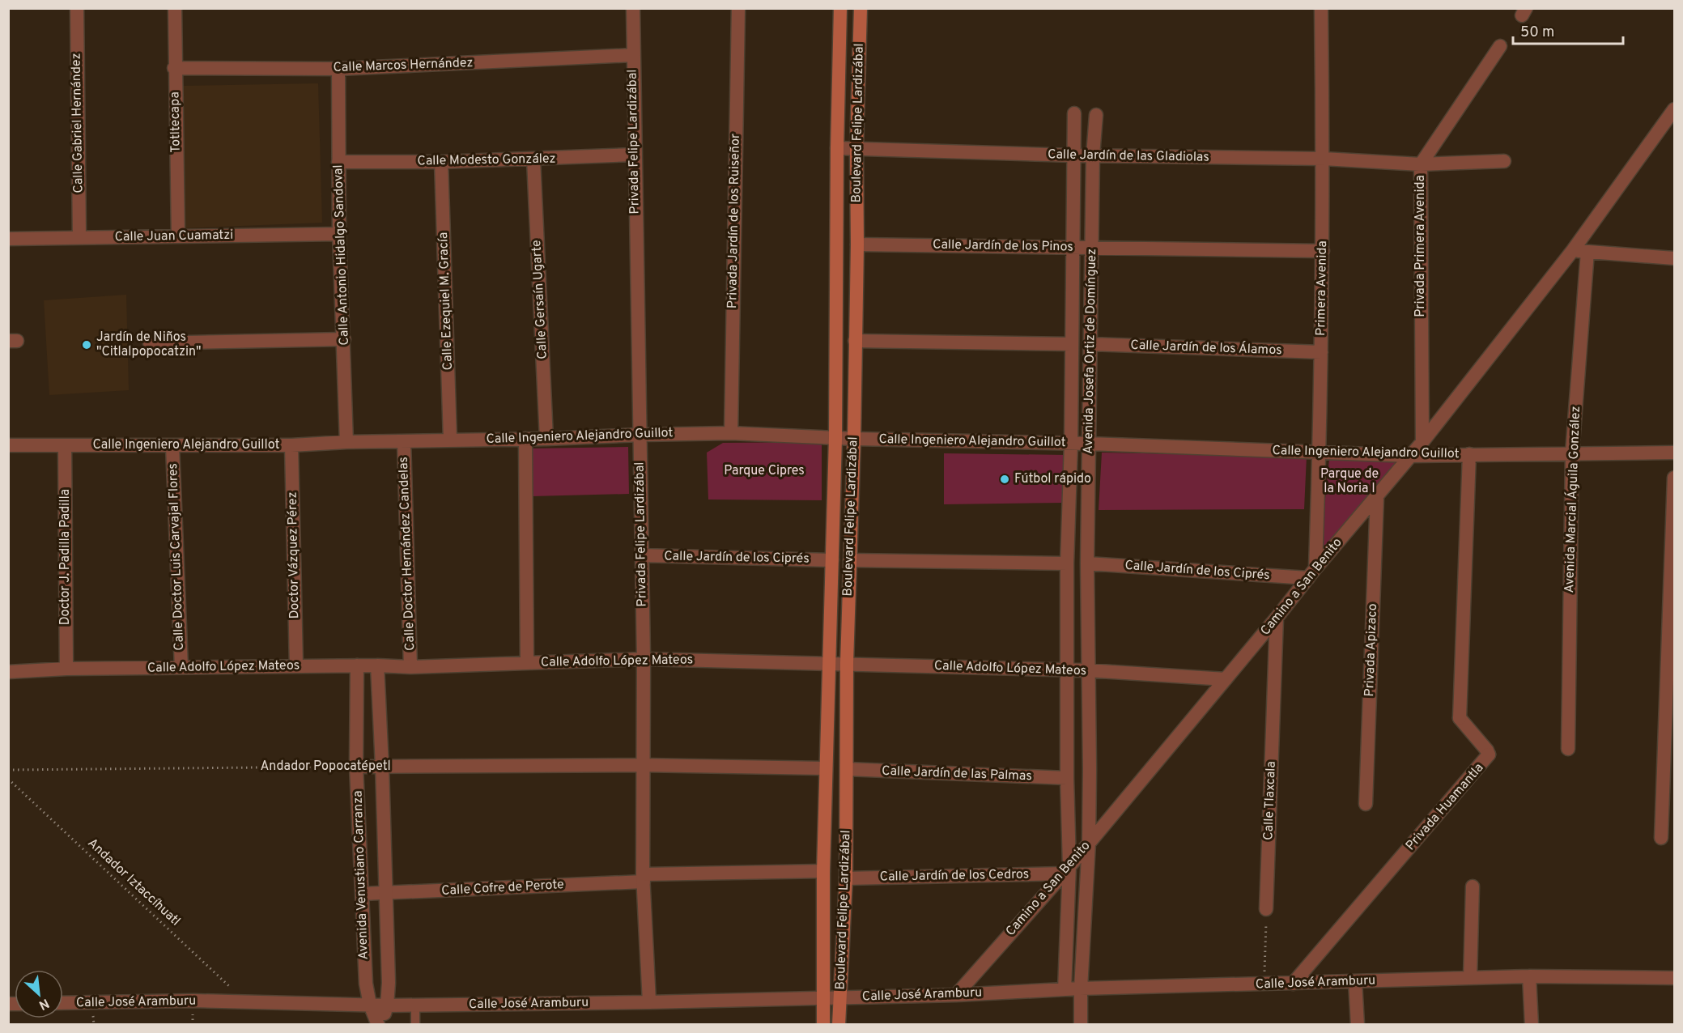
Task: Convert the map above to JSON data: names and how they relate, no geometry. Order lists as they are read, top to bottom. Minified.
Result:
{"streets":{"main road":["Boulevard Felipe Lardizábal"],"street":["Calle Marcos Hernández","Totltecapa","Calle Gabriel Hernández","Privada Felipe Lardizábal","Calle Jardín de las Gladiolas","Calle Modesto González","Privada Jardín de los Ruiseñor","Calle Juan Cuamatzi","Calle Jardín de los Pinos","Privada Primera Avenida","Calle Antonio Hidalgo Sandoval","Primera Avenida","Calle Gersaín Ugarte","Calle Ezequiel M. Gracía","Calle Jardín de los Álamos","Avenida Josefa Ortiz de Domínguez","Calle Ingeniero Alejandro Guillot","Avenida Marcial Águila González","Calle Doctor Hernández Candelas","Doctor Vázquez Pérez","Doctor J. Padilla Padilla","Calle Doctor Luis Carvajal Flores","Calle Jardín de los Ciprés","Camino a San Benito","Privada Apizaco","Calle Adolfo López Mateos","Andador Popocatépetl","Calle Jardín de las Palmas","Calle Tlaxcala","Privada Huamantla","Avenida Venustiano Carranza","Calle Jardín de los Cedros","Calle Cofre de Perote","Calle José Aramburu"],"path":["Andador Iztaccíhuatl"]},"crossings":[["Calle Marcos Hernández","Totltecapa"],["Calle Marcos Hernández","Privada Felipe Lardizábal"],["Calle Marcos Hernández","Calle Antonio Hidalgo Sandoval"],["Totltecapa","Calle Juan Cuamatzi"],["Calle Gabriel Hernández","Calle Juan Cuamatzi"],["Boulevard Felipe Lardizábal","Calle Jardín de las Gladiolas"],["Boulevard Felipe Lardizábal","Calle Jardín de los Pinos"],["Boulevard Felipe Lardizábal","Calle Ingeniero Alejandro Guillot"],["Boulevard Felipe Lardizábal","Calle Jardín de los Ciprés"],["Boulevard Felipe Lardizábal","Calle Adolfo López Mateos"],["Boulevard Felipe Lardizábal","Calle Jardín de las Palmas"],["Boulevard Felipe Lardizábal","Calle Jardín de los Cedros"],["Boulevard Felipe Lardizábal","Calle José Aramburu"],["Privada Felipe Lardizábal","Calle Modesto González"],["Privada Felipe Lardizábal","Calle Ingeniero Alejandro Guillot"],["Privada Felipe Lardizábal","Calle Jardín de los Ciprés"],["Privada Felipe Lardizábal","Calle Adolfo López Mateos"],["Privada Felipe Lardizábal","Andador Popocatépetl"],["Privada Felipe Lardizábal","Calle Cofre de Perote"],["Privada Felipe Lardizábal","Calle José Aramburu"],["Calle Jardín de las Gladiolas","Privada Primera Avenida"],["Calle Jardín de las Gladiolas","Primera Avenida"],["Calle Jardín de las Gladiolas","Avenida Josefa Ortiz de Domínguez"],["Calle Modesto González","Calle Antonio Hidalgo Sandoval"],["Calle Modesto González","Calle Gersaín Ugarte"],["Calle Modesto González","Calle Ezequiel M. Gracía"],["Privada Jardín de los Ruiseñor","Calle Ingeniero Alejandro Guillot"],["Calle Juan Cuamatzi","Calle Antonio Hidalgo Sandoval"],["Calle Jardín de los Pinos","Primera Avenida"],["Calle Jardín de los Pinos","Avenida Josefa Ortiz de Domínguez"],["Privada Primera Avenida","Camino a San Benito"],["Calle Antonio Hidalgo Sandoval","Calle Ingeniero Alejandro Guillot"],["Primera Avenida","Calle Jardín de los Álamos"],["Primera Avenida","Calle Ingeniero Alejandro Guillot"],["Primera Avenida","Calle Jardín de los Ciprés"],["Primera Avenida","Camino a San Benito"],["Calle Gersaín Ugarte","Calle Ingeniero Alejandro Guillot"],["Calle Ezequiel M. Gracía","Calle Ingeniero Alejandro Guillot"],["Calle Jardín de los Álamos","Avenida Josefa Ortiz de Domínguez"],["Avenida Josefa Ortiz de Domínguez","Calle Ingeniero Alejandro Guillot"],["Avenida Josefa Ortiz de Domínguez","Calle Jardín de los Ciprés"],["Avenida Josefa Ortiz de Domínguez","Camino a San Benito"],["Avenida Josefa Ortiz de Domínguez","Calle Adolfo López Mateos"],["Avenida Josefa Ortiz de Domínguez","Calle Jardín de las Palmas"],["Avenida Josefa Ortiz de Domínguez","Calle Jardín de los Cedros"],["Avenida Josefa Ortiz de Domínguez","Calle José Aramburu"],["Calle Ingeniero Alejandro Guillot","Avenida Marcial Águila González"],["Calle Ingeniero Alejandro Guillot","Calle Doctor Hernández Candelas"],["Calle Ingeniero Alejandro Guillot","Doctor Vázquez Pérez"],["Calle Ingeniero Alejandro Guillot","Doctor J. Padilla Padilla"],["Calle Ingeniero Alejandro Guillot","Calle Doctor Luis Carvajal Flores"],["Calle Ingeniero Alejandro Guillot","Camino a San Benito"],["Calle Ingeniero Alejandro Guillot","Privada Huamantla"],["Calle Doctor Hernández Candelas","Calle Adolfo López Mateos"],["Doctor Vázquez Pérez","Calle Adolfo López Mateos"],["Doctor J. Padilla Padilla","Calle Adolfo López Mateos"],["Calle Doctor Luis Carvajal Flores","Calle Adolfo López Mateos"],["Calle Jardín de los Ciprés","Camino a San Benito"],["Camino a San Benito","Privada Apizaco"],["Camino a San Benito","Calle Adolfo López Mateos"],["Camino a San Benito","Calle Tlaxcala"],["Camino a San Benito","Calle Jardín de los Cedros"],["Camino a San Benito","Calle José Aramburu"],["Calle Adolfo López Mateos","Avenida Venustiano Carranza"],["Andador Popocatépetl","Avenida Venustiano Carranza"],["Privada Huamantla","Calle José Aramburu"],["Avenida Venustiano Carranza","Calle Cofre de Perote"],["Avenida Venustiano Carranza","Calle José Aramburu"],["Andador Iztaccíhuatl","Calle José Aramburu"]],"parks":["Parque Cipres","Parque de la Noria I"],"places":["Jardín de Niños \"Citlalpopocatzin\"","Fútbol rápido"],"scale_bar":"50 m","north":"bottom right"}
